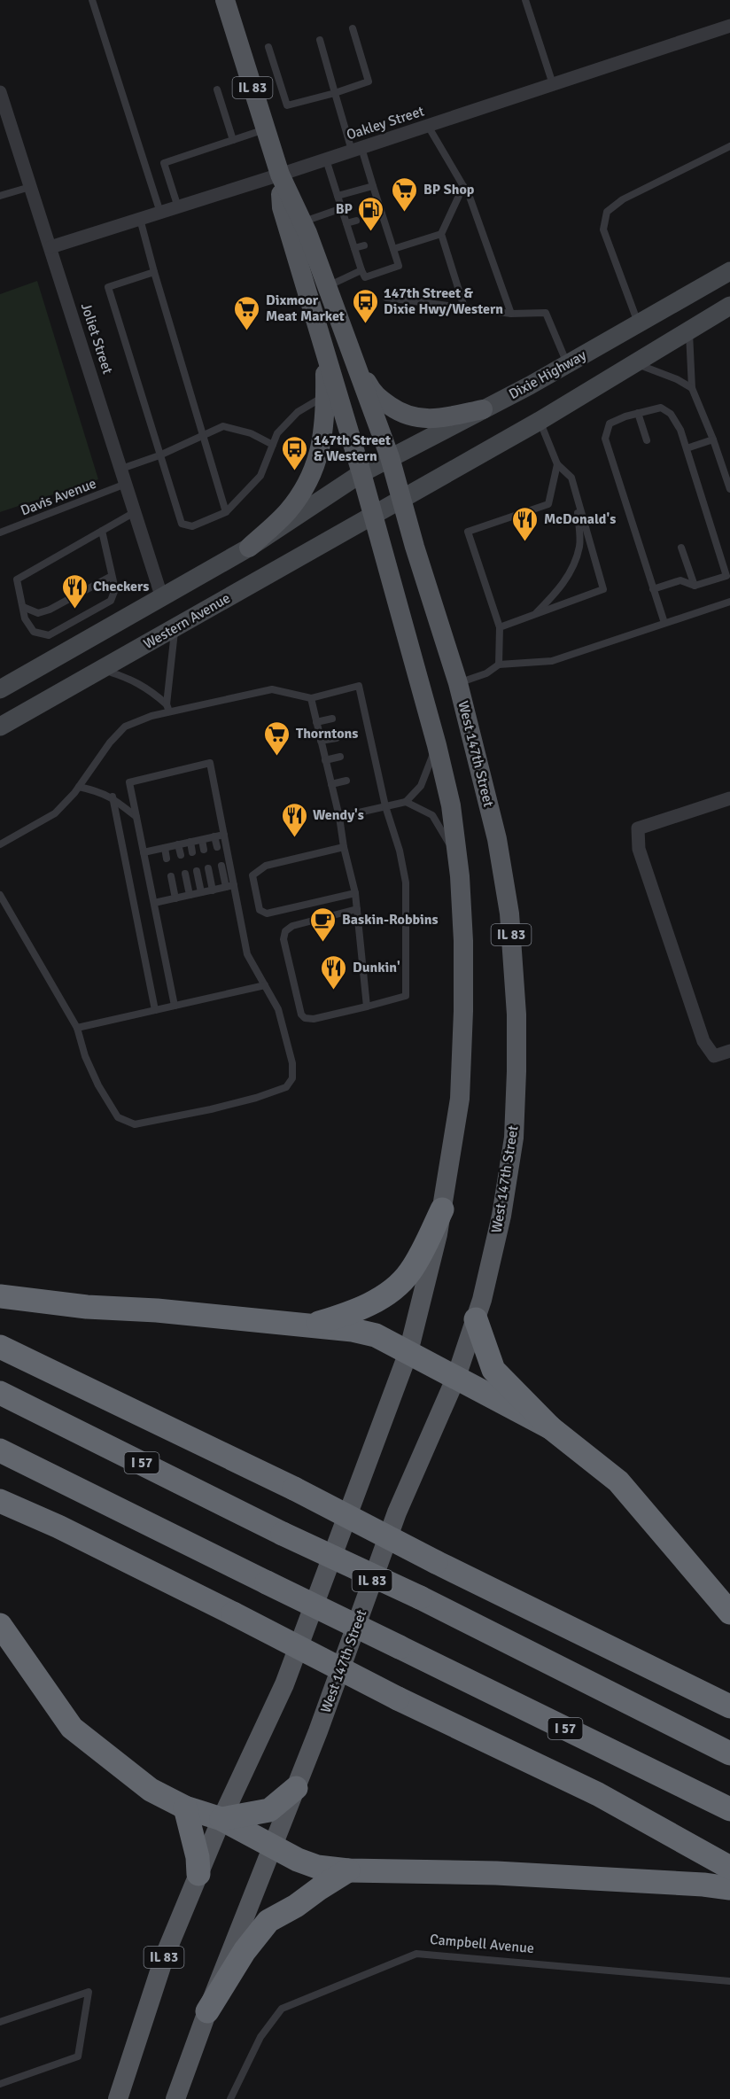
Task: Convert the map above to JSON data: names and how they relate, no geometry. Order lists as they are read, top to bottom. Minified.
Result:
{"streets":{"highway":["I 57"],"main road":["IL 83","Dixie Highway","Western Avenue","West 147th Street"],"street":["Oakley Street","Joliet Street"],"lane":["Davis Avenue","Campbell Avenue"]},"crossings":[["Oakley Street","Joliet Street"],["Oakley Street","West 147th Street"],["Joliet Street","Davis Avenue"],["Dixie Highway","West 147th Street"],["Western Avenue","West 147th Street"]],"places":{"supermarket":["BP Shop","Dixmoor Meat Market","Thorntons"],"fuel station":["BP"],"bus stop":["147th Street & Dixie Hwy/Western","147th Street & Western"],"restaurant":["McDonald's","Checkers","Wendy's","Dunkin'"],"cafe":["Baskin-Robbins"]}}
